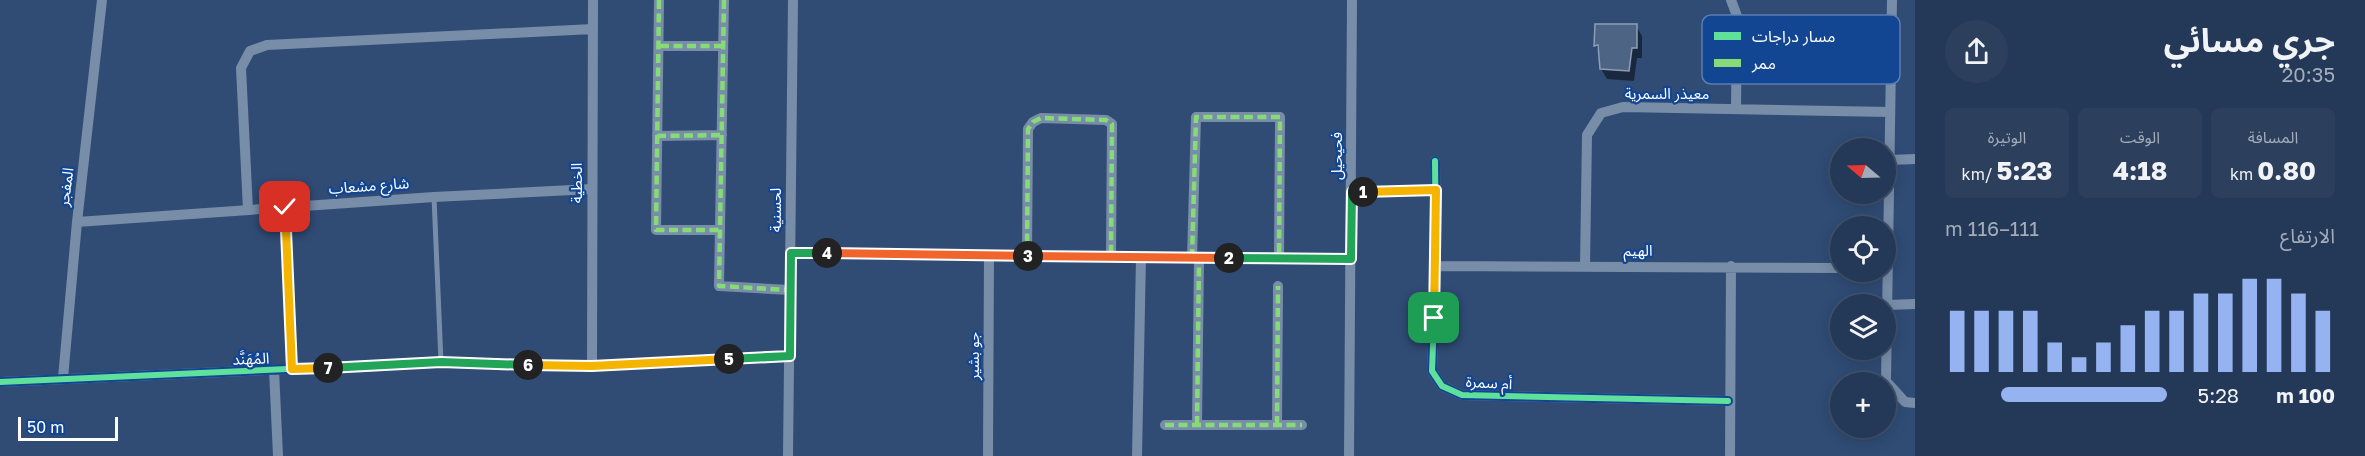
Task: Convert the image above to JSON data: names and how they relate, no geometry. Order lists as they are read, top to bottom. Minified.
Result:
{"streets":{"street":["معيذر السمرية","فحيحيل","الخطية","شارع مشعاب","المفجر","لحسنية","الهيم","جو بشير","المُهَنَّد","أم سمرة"]},"crossings":[["معيذر السمرية","الهيم"],["الخطية","شارع مشعاب"],["الخطية","المُهَنَّد"],["شارع مشعاب","المفجر"],["المفجر","المُهَنَّد"],["لحسنية","المُهَنَّد"],["الهيم","أم سمرة"]],"legend":["مسار دراجات","ممر"],"scale_bar":"50 m","north":"left","page":{"heading":["جري مسائي","20:35"],"stats":[["المسافة","0.80 km"],["الوقت","4:18"],["الوتيرة","5:23 /km"]],"map_buttons":"+","pins":["1","4","3","2","5","6","7"],"chart":["الارتفاع","111–116 m"],"list":[{"name":"100 m","note":"5:28"}],"scale":"50 m"}}
